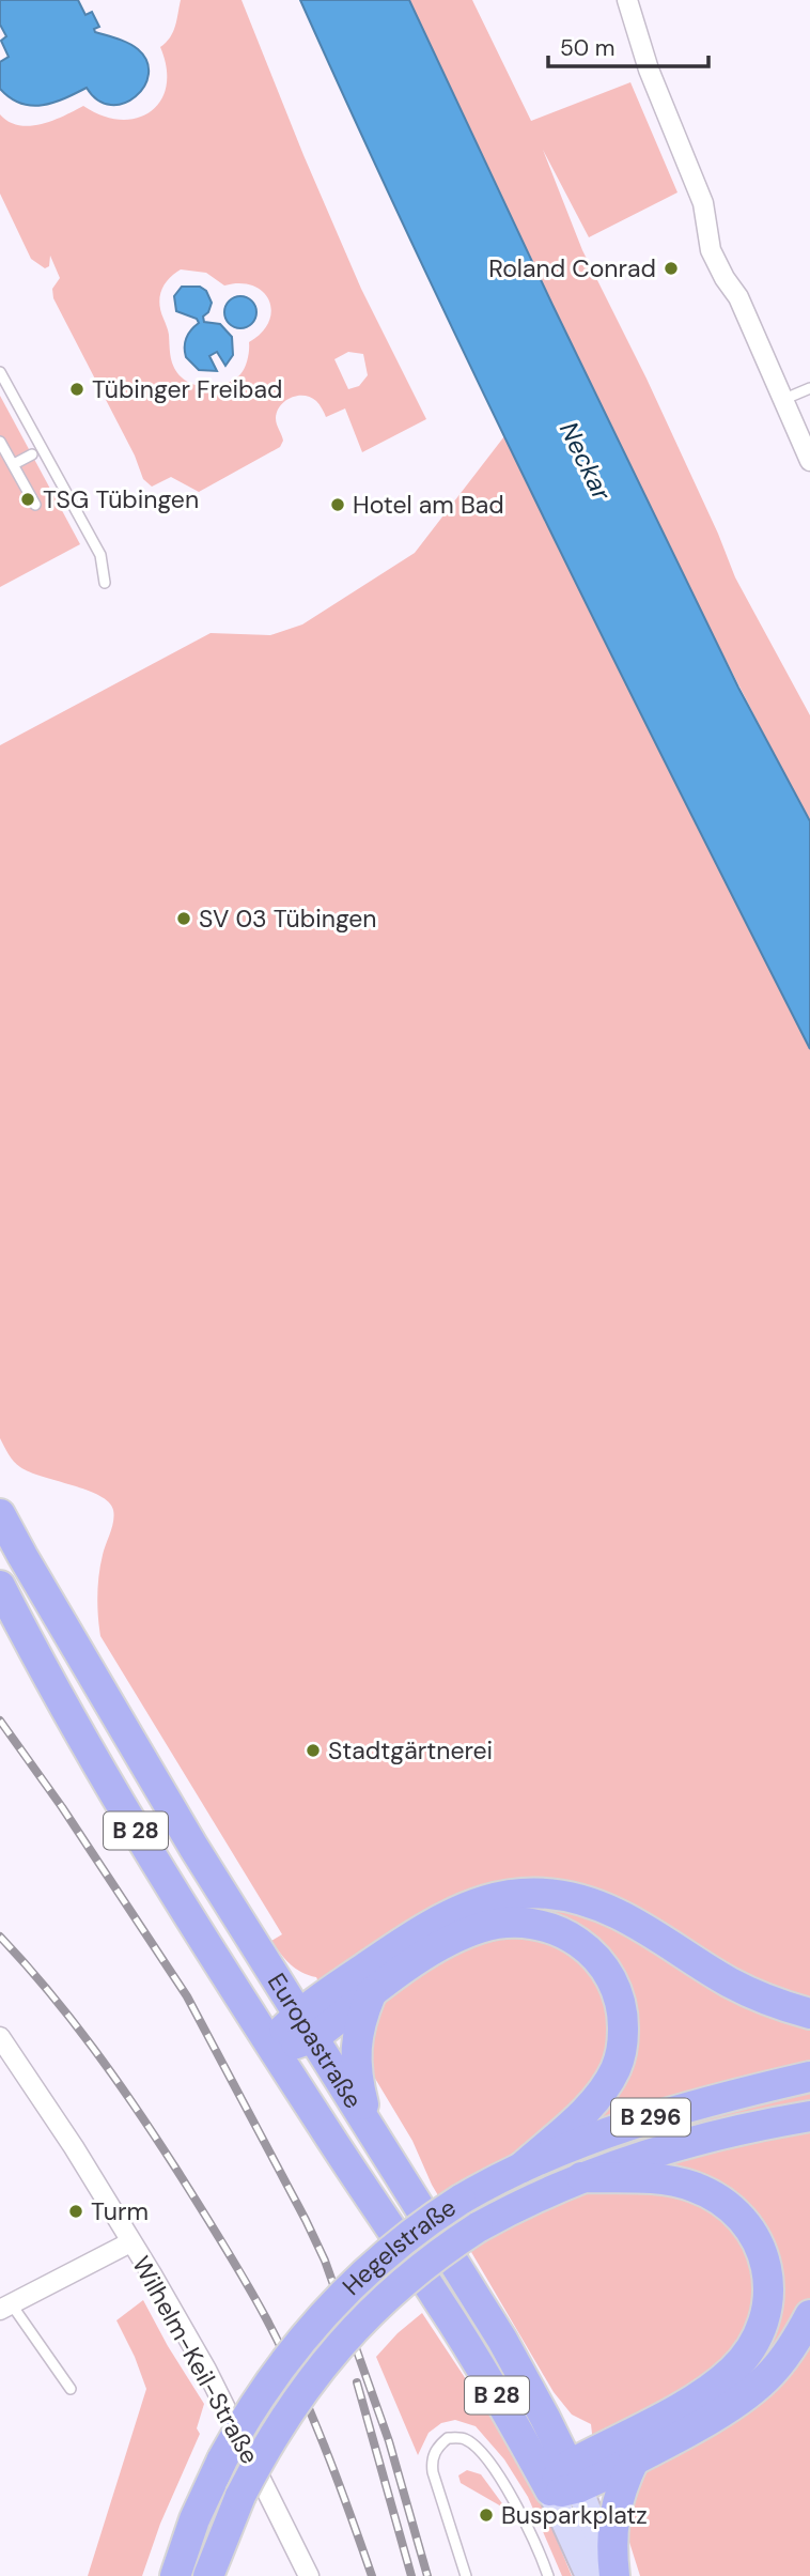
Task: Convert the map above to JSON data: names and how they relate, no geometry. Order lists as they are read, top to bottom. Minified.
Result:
{"streets":{"main road":["B 28","Europastraße","B 296","Hegelstraße"],"street":["Wilhelm-Keil-Straße"]},"water":["Neckar"],"places":["Roland Conrad","Tübinger Freibad","TSG Tübingen","Hotel am Bad","SV 03 Tübingen","Stadtgärtnerei","Turm","Busparkplatz"],"scale_bar":"50 m"}
